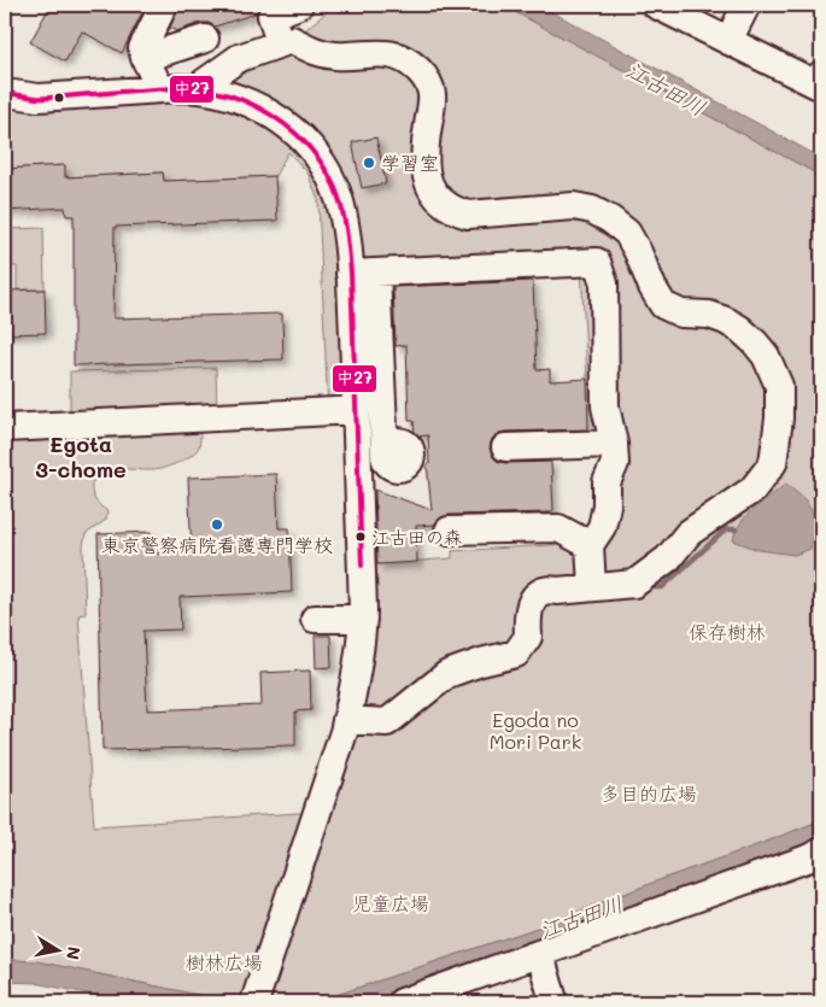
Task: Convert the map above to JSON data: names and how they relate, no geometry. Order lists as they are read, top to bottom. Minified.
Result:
{"districts":["Egota 3-chome"],"water":["江古田川"],"parks":["保存樹林","Egoda no Mori Park","多目的広場","児童広場","樹林広場"],"places":["学習室","東京警察病院看護専門学校","江古田の森"],"lines":["transit line 中27"],"north":"right"}
